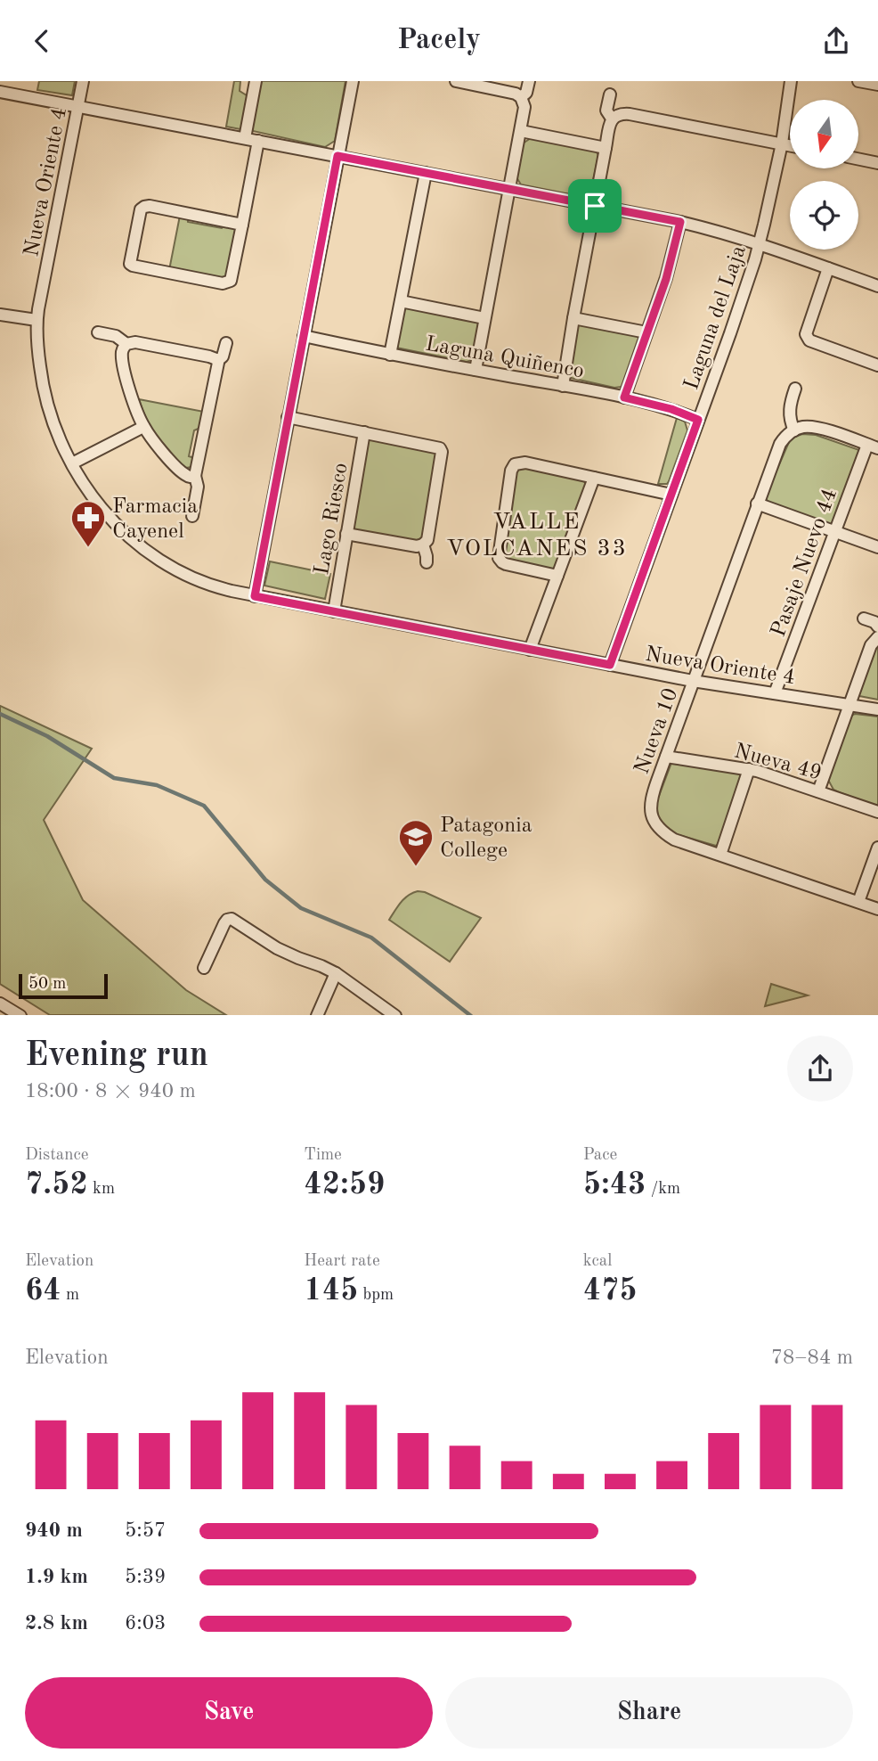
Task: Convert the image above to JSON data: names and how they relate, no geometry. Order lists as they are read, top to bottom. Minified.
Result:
{"streets":{"street":["Nueva Oriente 4","Laguna del Laja","Laguna Quiñenco","Lago Riesco","Pasaje Nuevo 44","Nueva 10","Nueva 49"]},"crossings":[["Nueva Oriente 4","Laguna del Laja"],["Nueva Oriente 4","Lago Riesco"],["Nueva Oriente 4","Pasaje Nuevo 44"],["Nueva Oriente 4","Nueva 10"],["Laguna del Laja","Laguna Quiñenco"],["Nueva 10","Nueva 49"]],"districts":["VALLE VOLCANES 33"],"places":{"pharmacy":["Farmacia Cayenel"],"school or university":["Patagonia College"]},"scale_bar":"50 m","north":"bottom","page":{"header":"Pacely","scale":"50 m","heading":["Evening run","18:00 · 8 × 940 m"],"stats":[["Distance","7.52 km"],["Time","42:59"],["Pace","5:43 /km"],["Elevation","64 m"],["Heart rate","145 bpm"],["kcal","475"]],"chart":["Elevation","78–84 m"],"list":[{"name":"940 m","note":"5:57"},{"name":"1.9 km","note":"5:39"},{"name":"2.8 km","note":"6:03"}],"buttons":["Save","Share"]}}
